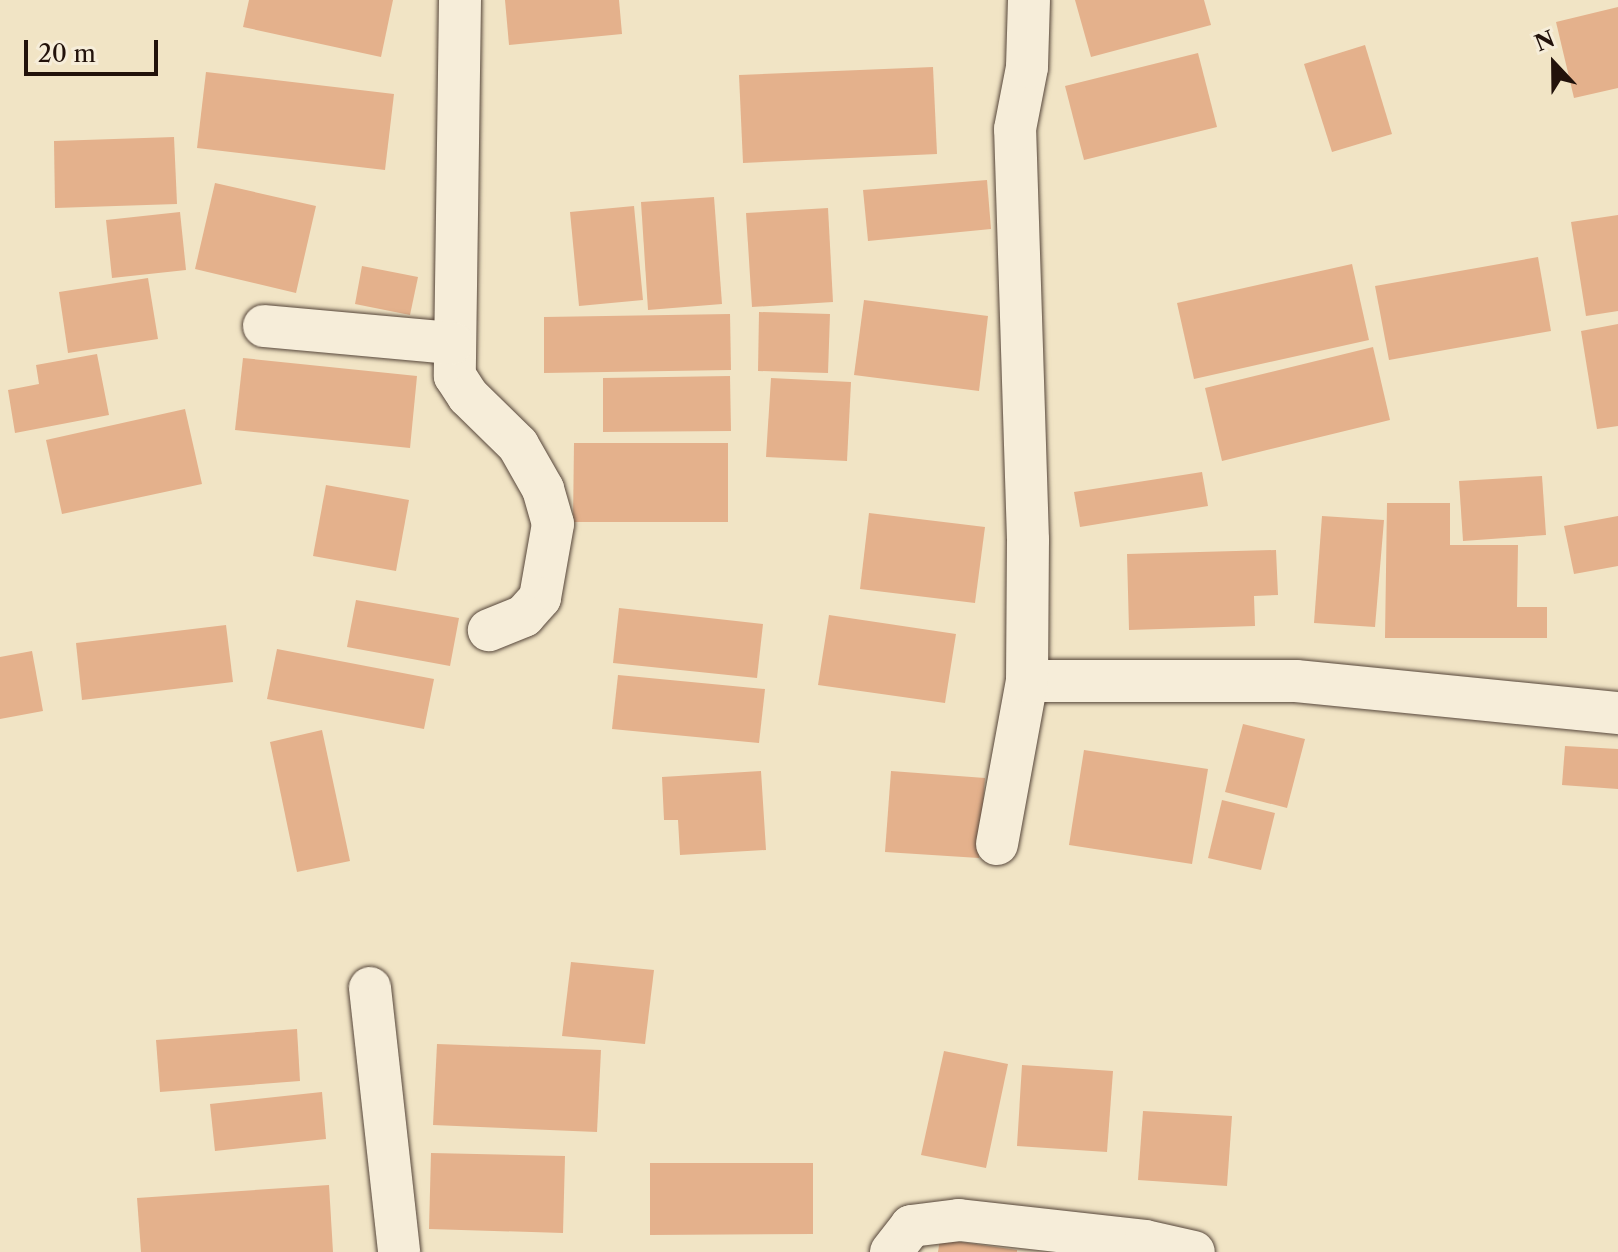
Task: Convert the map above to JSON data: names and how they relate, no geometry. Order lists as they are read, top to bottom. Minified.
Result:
{"scale_bar":"20 m","north":"top"}
